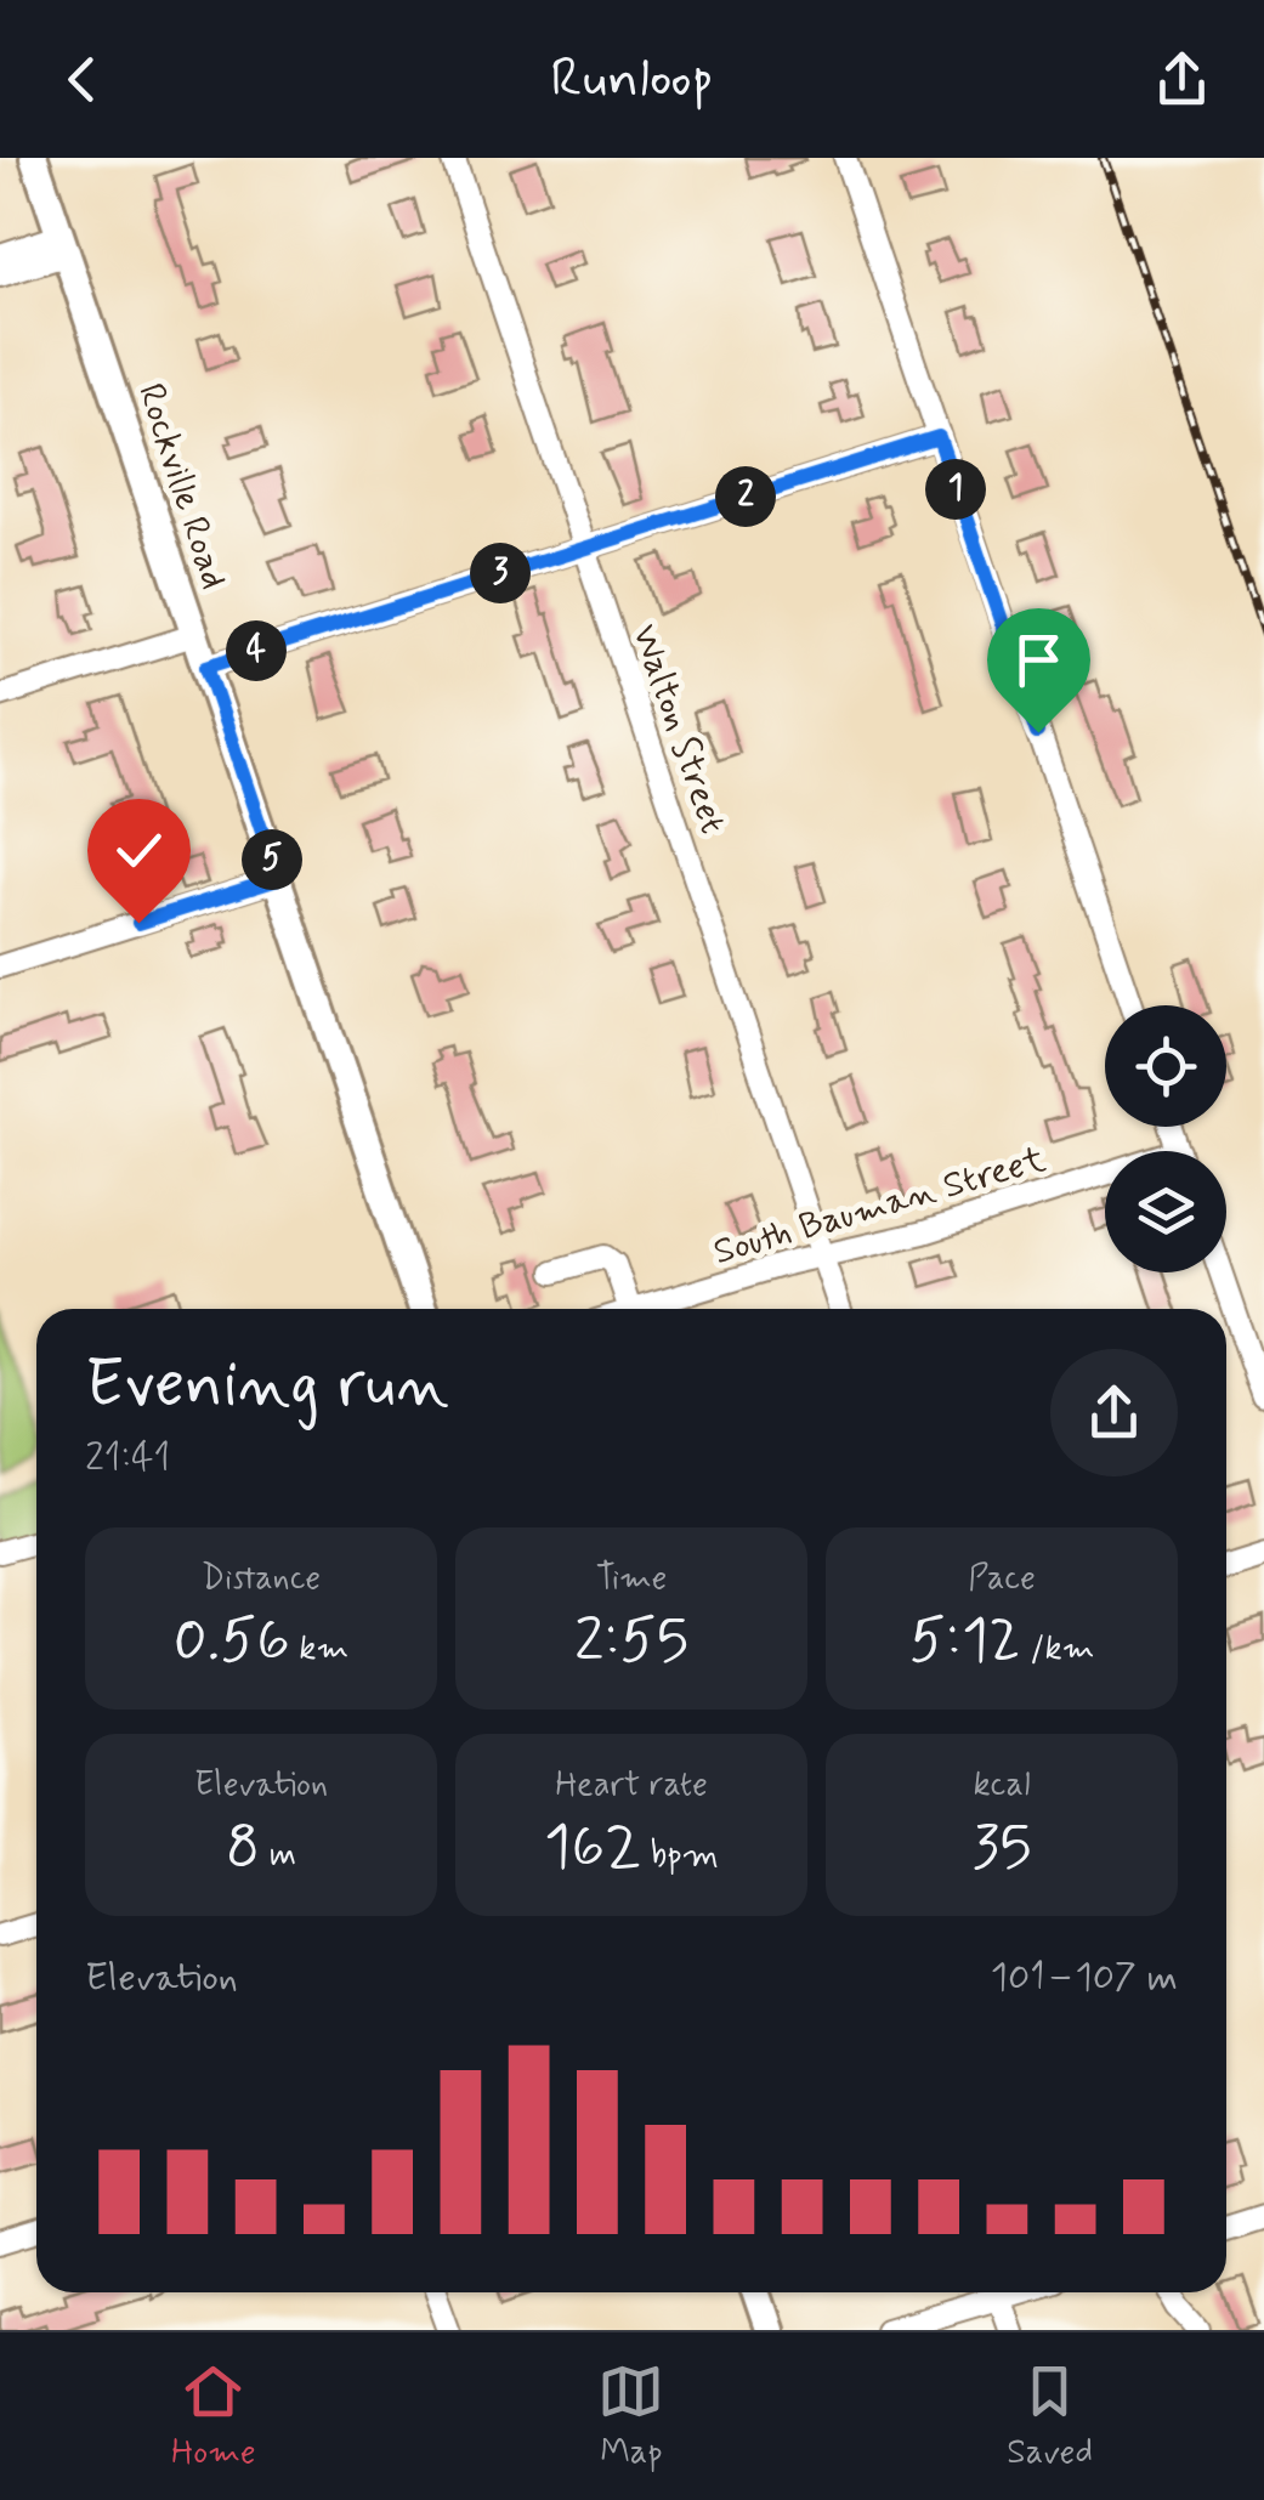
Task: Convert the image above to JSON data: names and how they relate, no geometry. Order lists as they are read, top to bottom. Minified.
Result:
{"streets":{"main road":["Rockville Road"],"street":["Walton Street","South Bauman Street"]},"crossings":[["Walton Street","South Bauman Street"]],"page":{"header":"Runloop","pins":["1","2","3","4","5"],"heading":["Evening run","21:41"],"stats":[["Distance","0.56 km"],["Time","2:55"],["Pace","5:12 /km"],["Elevation","8 m"],["Heart rate","162 bpm"],["kcal","35"]],"chart":["Elevation","101–107 m"],"tabs":["Home","Map","Saved"]}}
